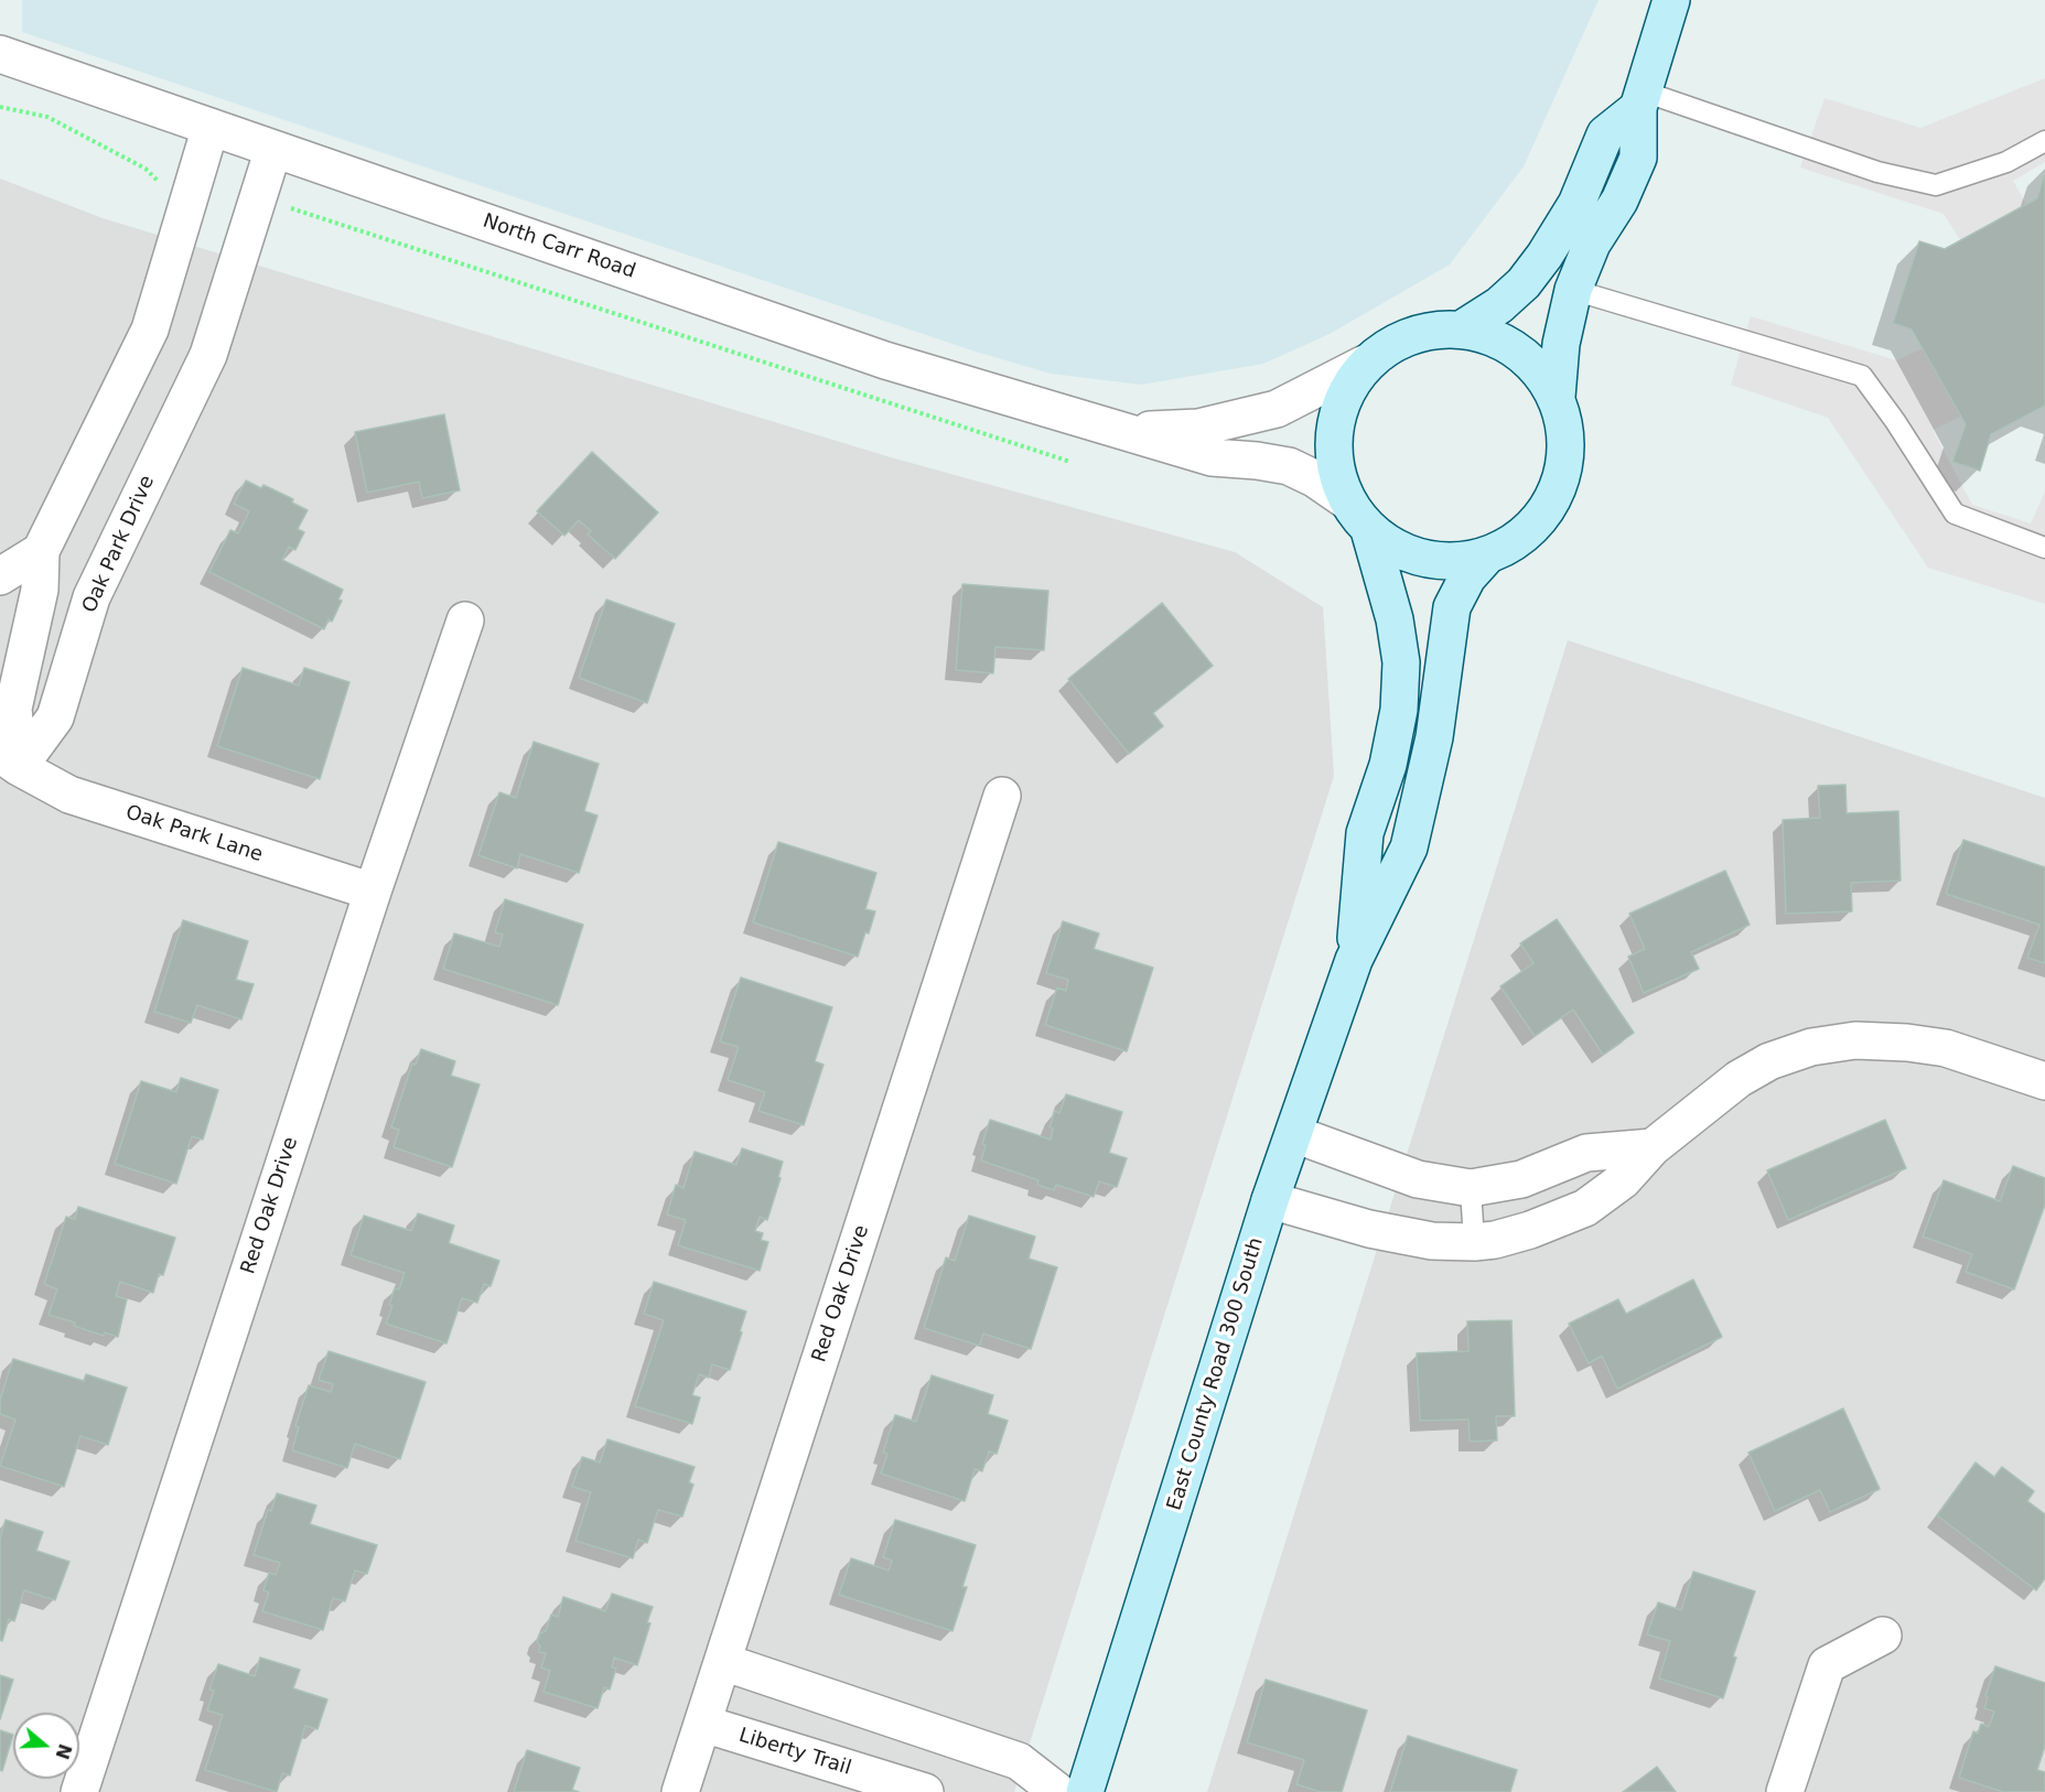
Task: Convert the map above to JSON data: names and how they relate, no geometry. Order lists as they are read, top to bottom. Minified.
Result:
{"streets":{"street":["North Carr Road","Oak Park Drive","Oak Park Lane","Red Oak Drive","East County Road 300 South","Liberty Trail"]},"crossings":[["North Carr Road","Oak Park Drive"],["North Carr Road","East County Road 300 South"],["Oak Park Drive","Oak Park Lane"],["Oak Park Lane","Red Oak Drive"],["Red Oak Drive","Liberty Trail"]],"north":"right"}
